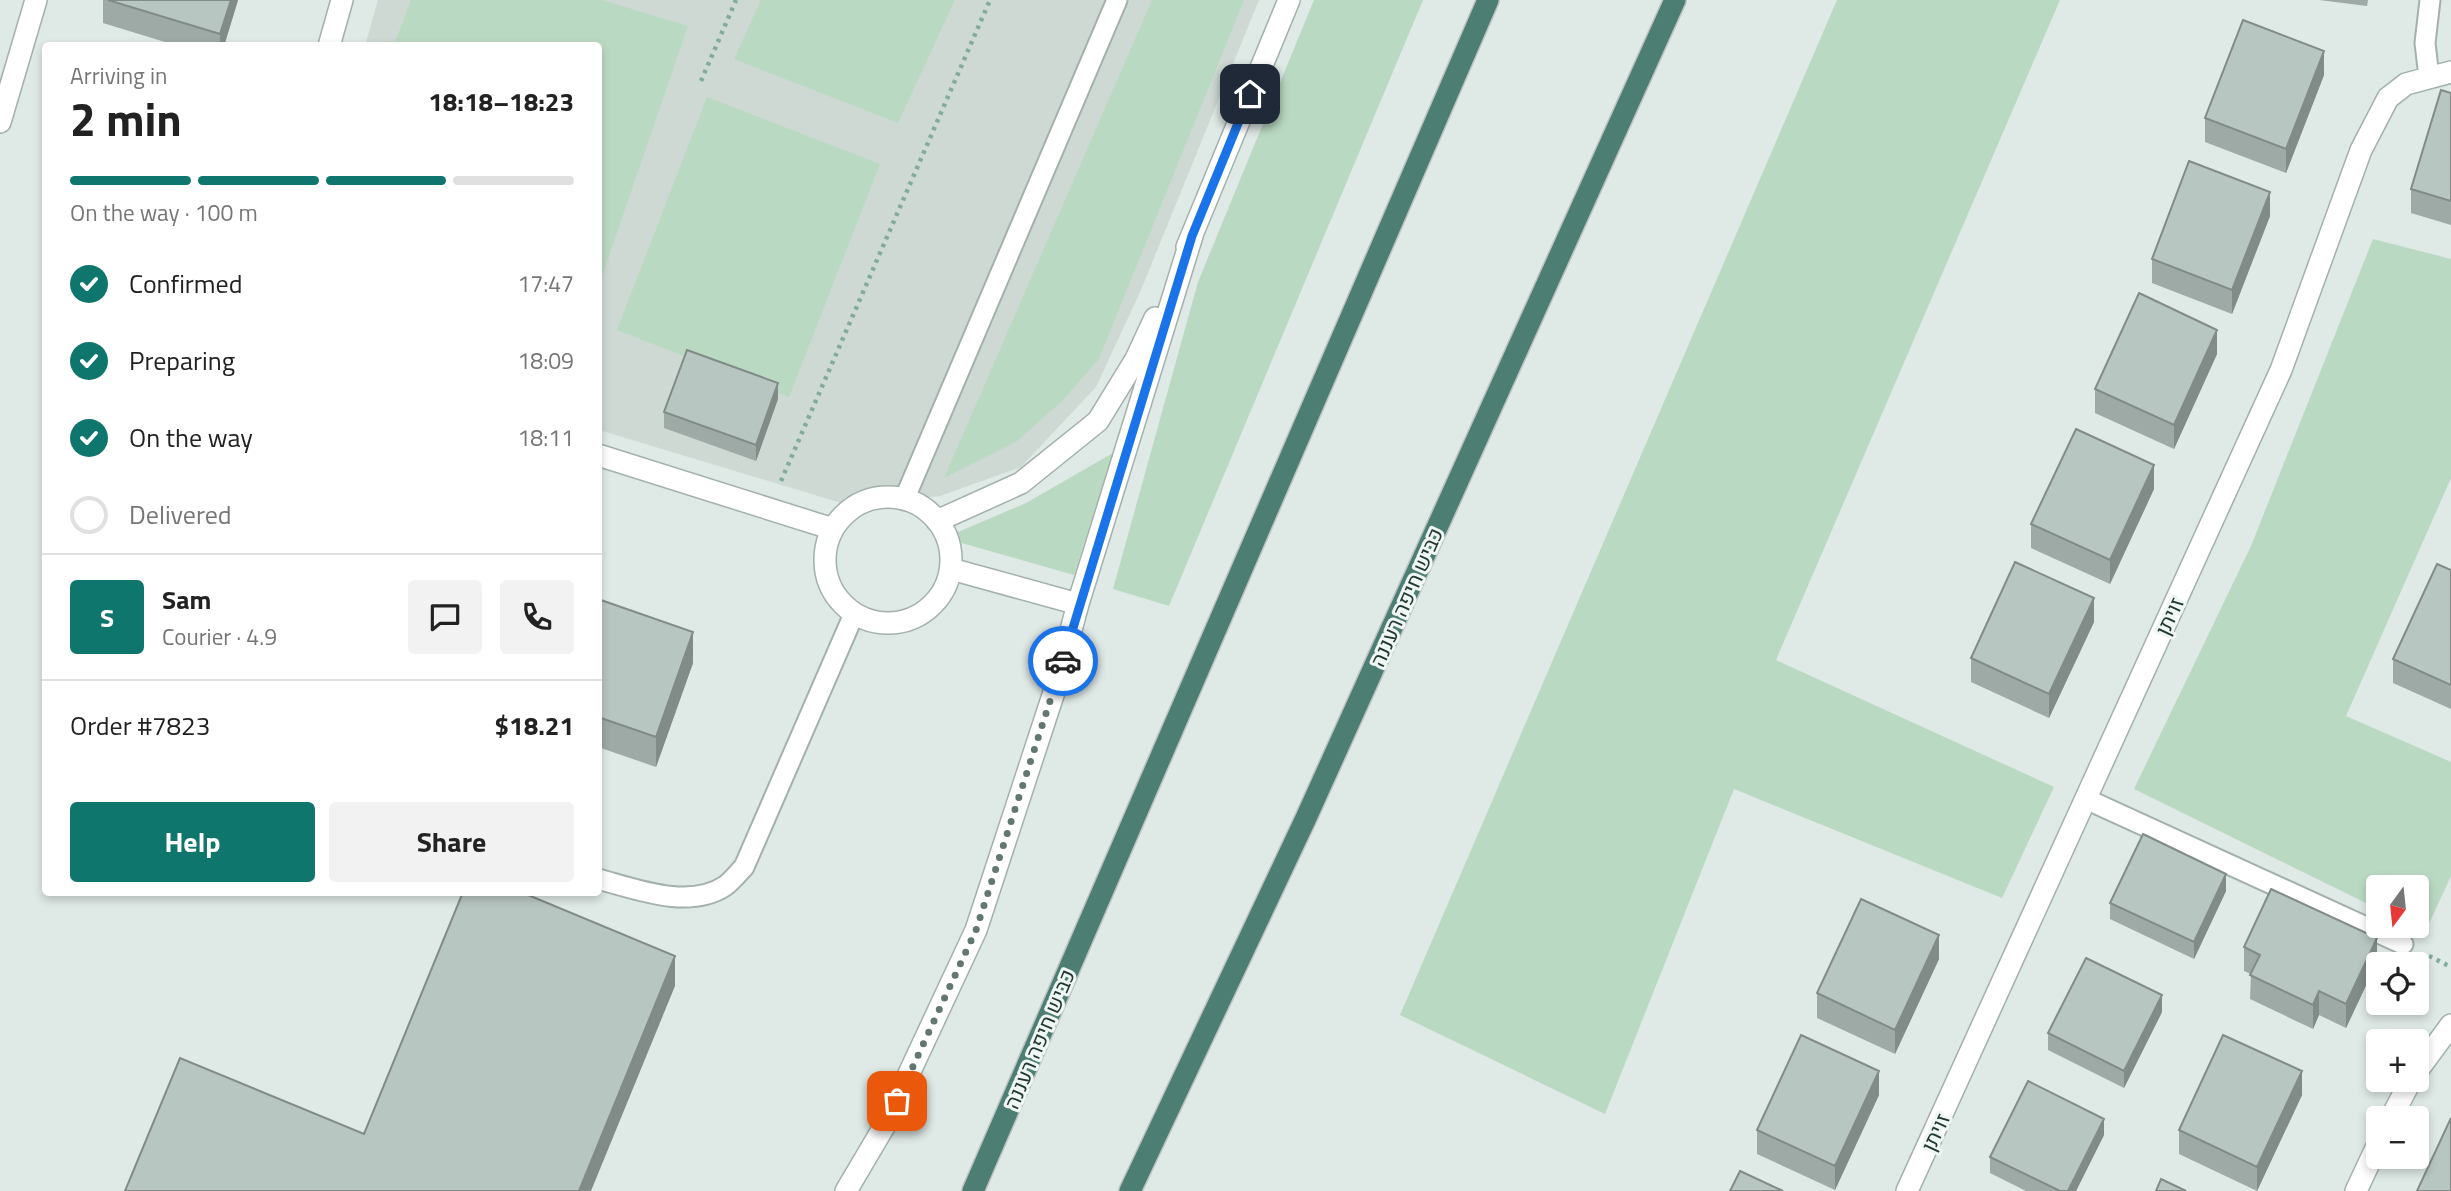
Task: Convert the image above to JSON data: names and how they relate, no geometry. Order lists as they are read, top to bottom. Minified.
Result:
{"streets":{"highway":["כביש חיפה רעננה"],"street":["זויתן"]},"north":"bottom","page":{"heading":["2 min","Arriving in","18:18–18:23"],"panel":["Sam","Courier · 4.9","Order #7823","$18.21"],"bar":"On the way · 100 m","list":[["Confirmed","17:47"],["Preparing","18:09"],["On the way","18:11"],"Delivered"],"round":"S","buttons":["Help","Share"],"map_buttons":["+","−"]}}
